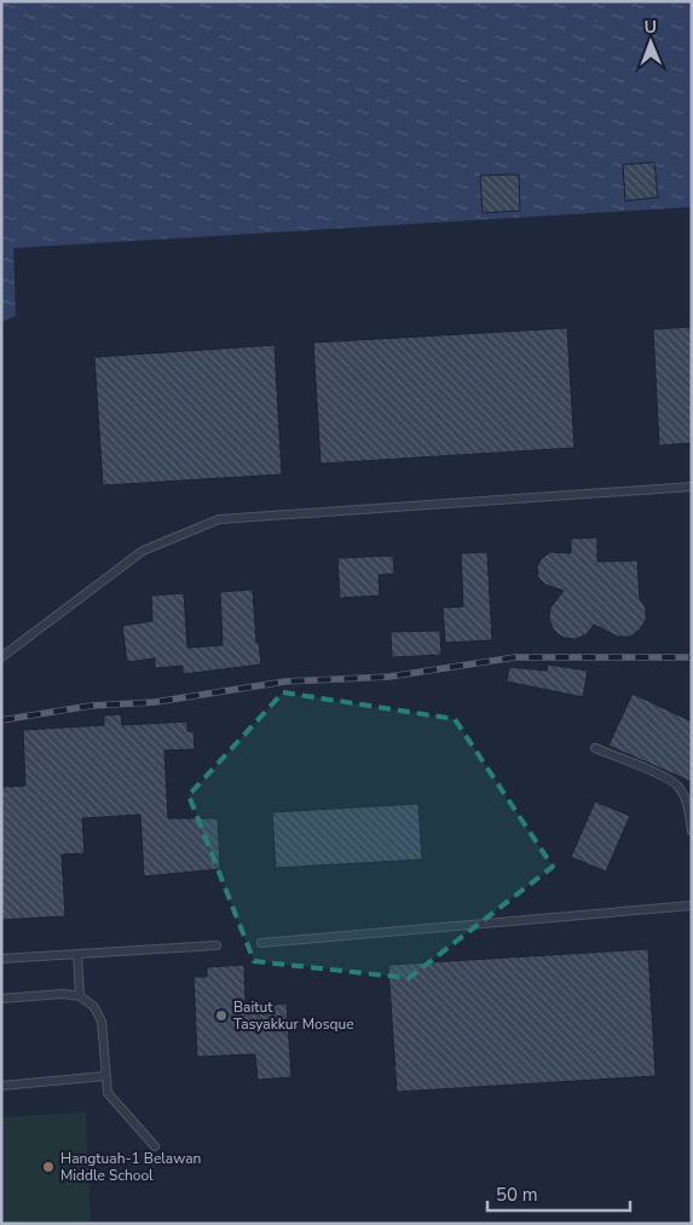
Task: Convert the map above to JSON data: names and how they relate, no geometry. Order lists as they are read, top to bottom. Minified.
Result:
{"places":["Baitut Tasyakkur Mosque","Hangtuah-1 Belawan Middle School"],"scale_bar":"50 m","north":"top"}
